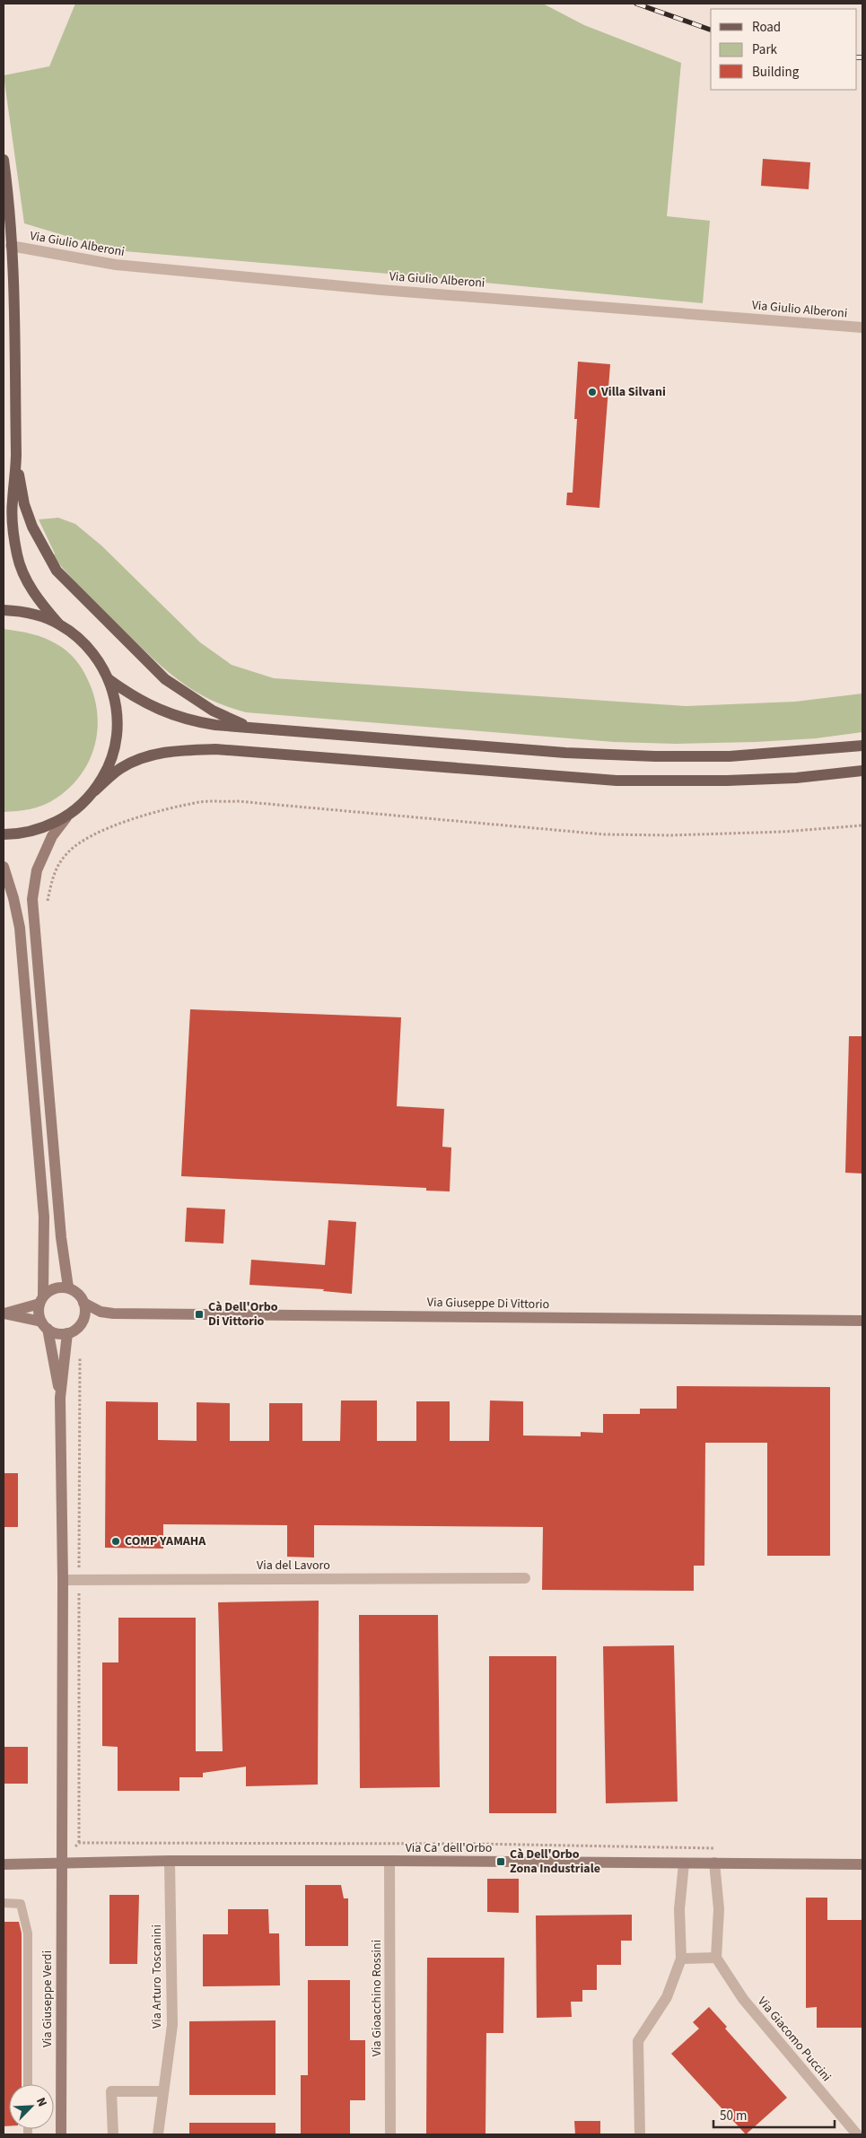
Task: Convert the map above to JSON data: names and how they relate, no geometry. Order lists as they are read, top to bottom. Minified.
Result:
{"streets":{"street":["Via Giulio Alberoni","Via Giuseppe Di Vittorio","Via del Lavoro","Via Ca' dell'Orbo","Via Arturo Toscanini","Via Gioacchino Rossini","Via Giuseppe Verdi","Via Giacomo Puccini"]},"crossings":[["Via Ca' dell'Orbo","Via Arturo Toscanini"],["Via Ca' dell'Orbo","Via Gioacchino Rossini"],["Via Ca' dell'Orbo","Via Giuseppe Verdi"]],"places":{"other":["Villa Silvani","COMP YAMAHA"],"transit":["Cà Dell'Orbo Di Vittorio","Cà Dell'Orbo Zona Industriale"]},"legend":["Road","Park","Building"],"scale_bar":"50 m","north":"top right"}
